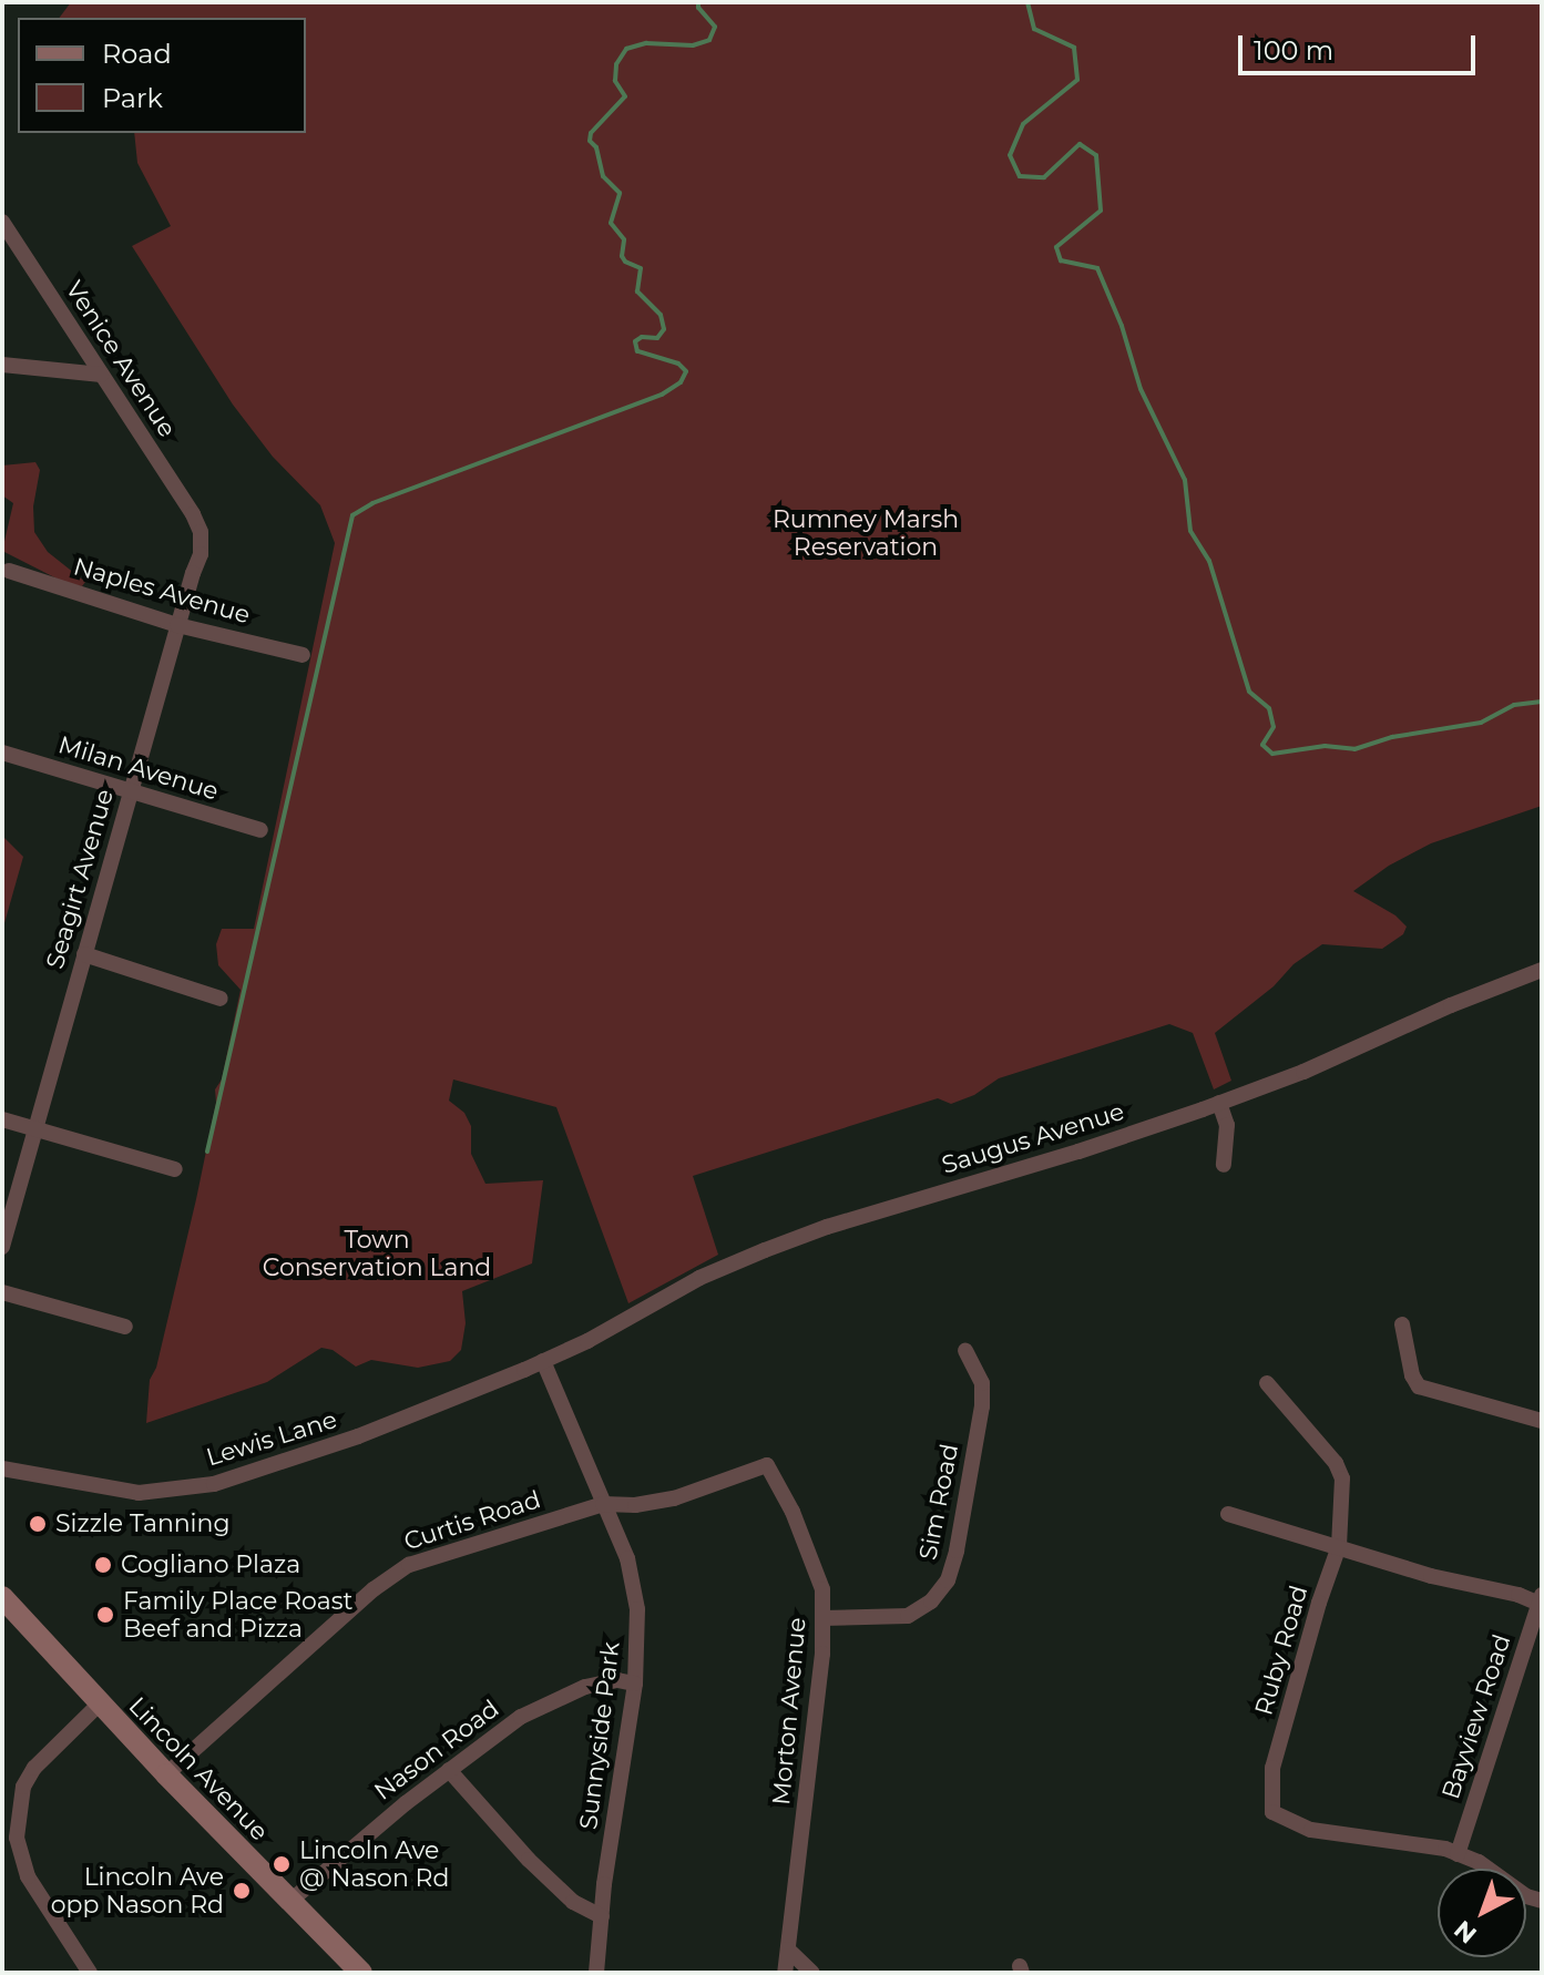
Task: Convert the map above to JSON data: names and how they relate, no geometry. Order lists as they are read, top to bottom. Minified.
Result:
{"streets":{"main road":["Lincoln Avenue"],"street":["Venice Avenue","Naples Avenue","Milan Avenue","Seagirt Avenue","Saugus Avenue","Lewis Lane","Sim Road","Curtis Road","Ruby Road","Morton Avenue","Bayview Road","Sunnyside Park","Nason Road"]},"crossings":[["Venice Avenue","Seagirt Avenue"],["Naples Avenue","Seagirt Avenue"],["Milan Avenue","Seagirt Avenue"],["Saugus Avenue","Lewis Lane"],["Saugus Avenue","Sunnyside Park"],["Lewis Lane","Sunnyside Park"],["Sim Road","Morton Avenue"],["Curtis Road","Morton Avenue"],["Curtis Road","Sunnyside Park"],["Curtis Road","Lincoln Avenue"],["Ruby Road","Bayview Road"],["Sunnyside Park","Nason Road"],["Nason Road","Lincoln Avenue"]],"parks":["Rumney Marsh Reservation","Town Conservation Land"],"places":["Sizzle Tanning","Cogliano Plaza","Family Place Roast Beef and Pizza","Lincoln Ave @ Nason Rd","Lincoln Ave opp Nason Rd"],"legend":["Road","Park"],"scale_bar":"100 m","north":"bottom left"}
